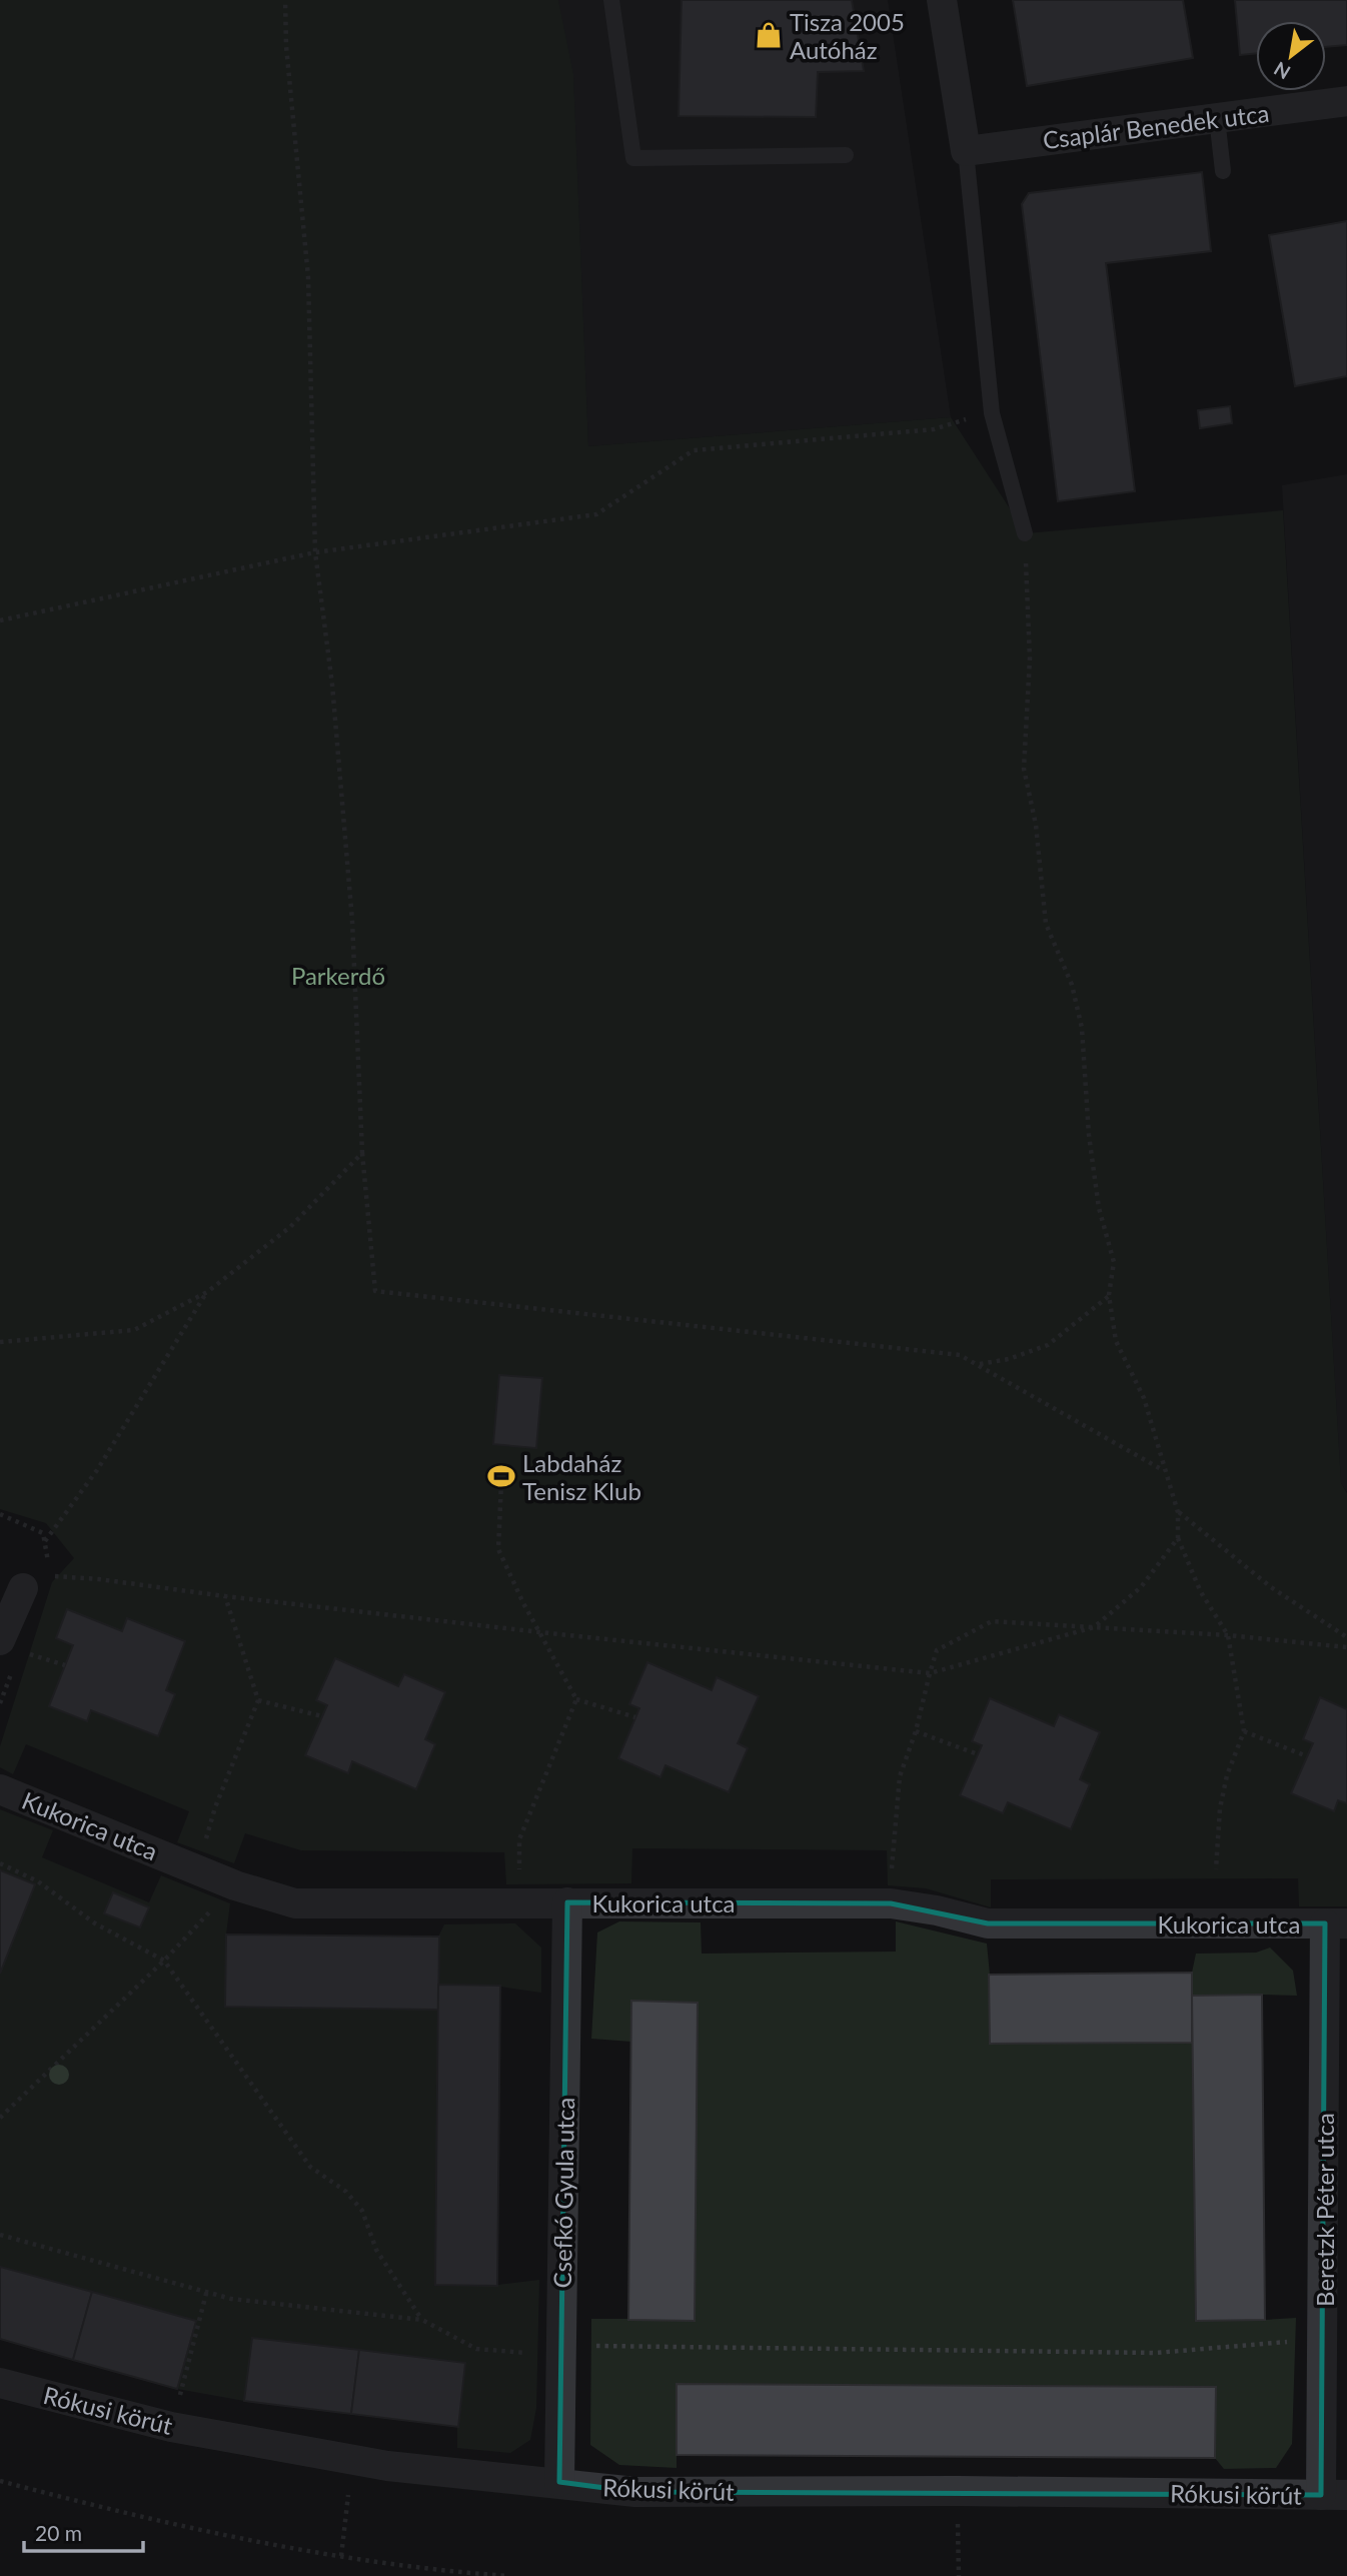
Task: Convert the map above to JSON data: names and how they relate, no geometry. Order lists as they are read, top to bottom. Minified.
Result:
{"streets":{"street":["Csaplár Benedek utca","Kukorica utca","Csefkó Gyula utca","Beretzk Péter utca","Rókusi körút"]},"crossings":[["Kukorica utca","Csefkó Gyula utca"],["Kukorica utca","Beretzk Péter utca"],["Csefkó Gyula utca","Rókusi körút"],["Beretzk Péter utca","Rókusi körút"]],"parks":["Parkerdő"],"places":{"shop":["Tisza 2005 Autóház"],"sports":["Labdaház Tenisz Klub"]},"scale_bar":"20 m","north":"bottom left"}
